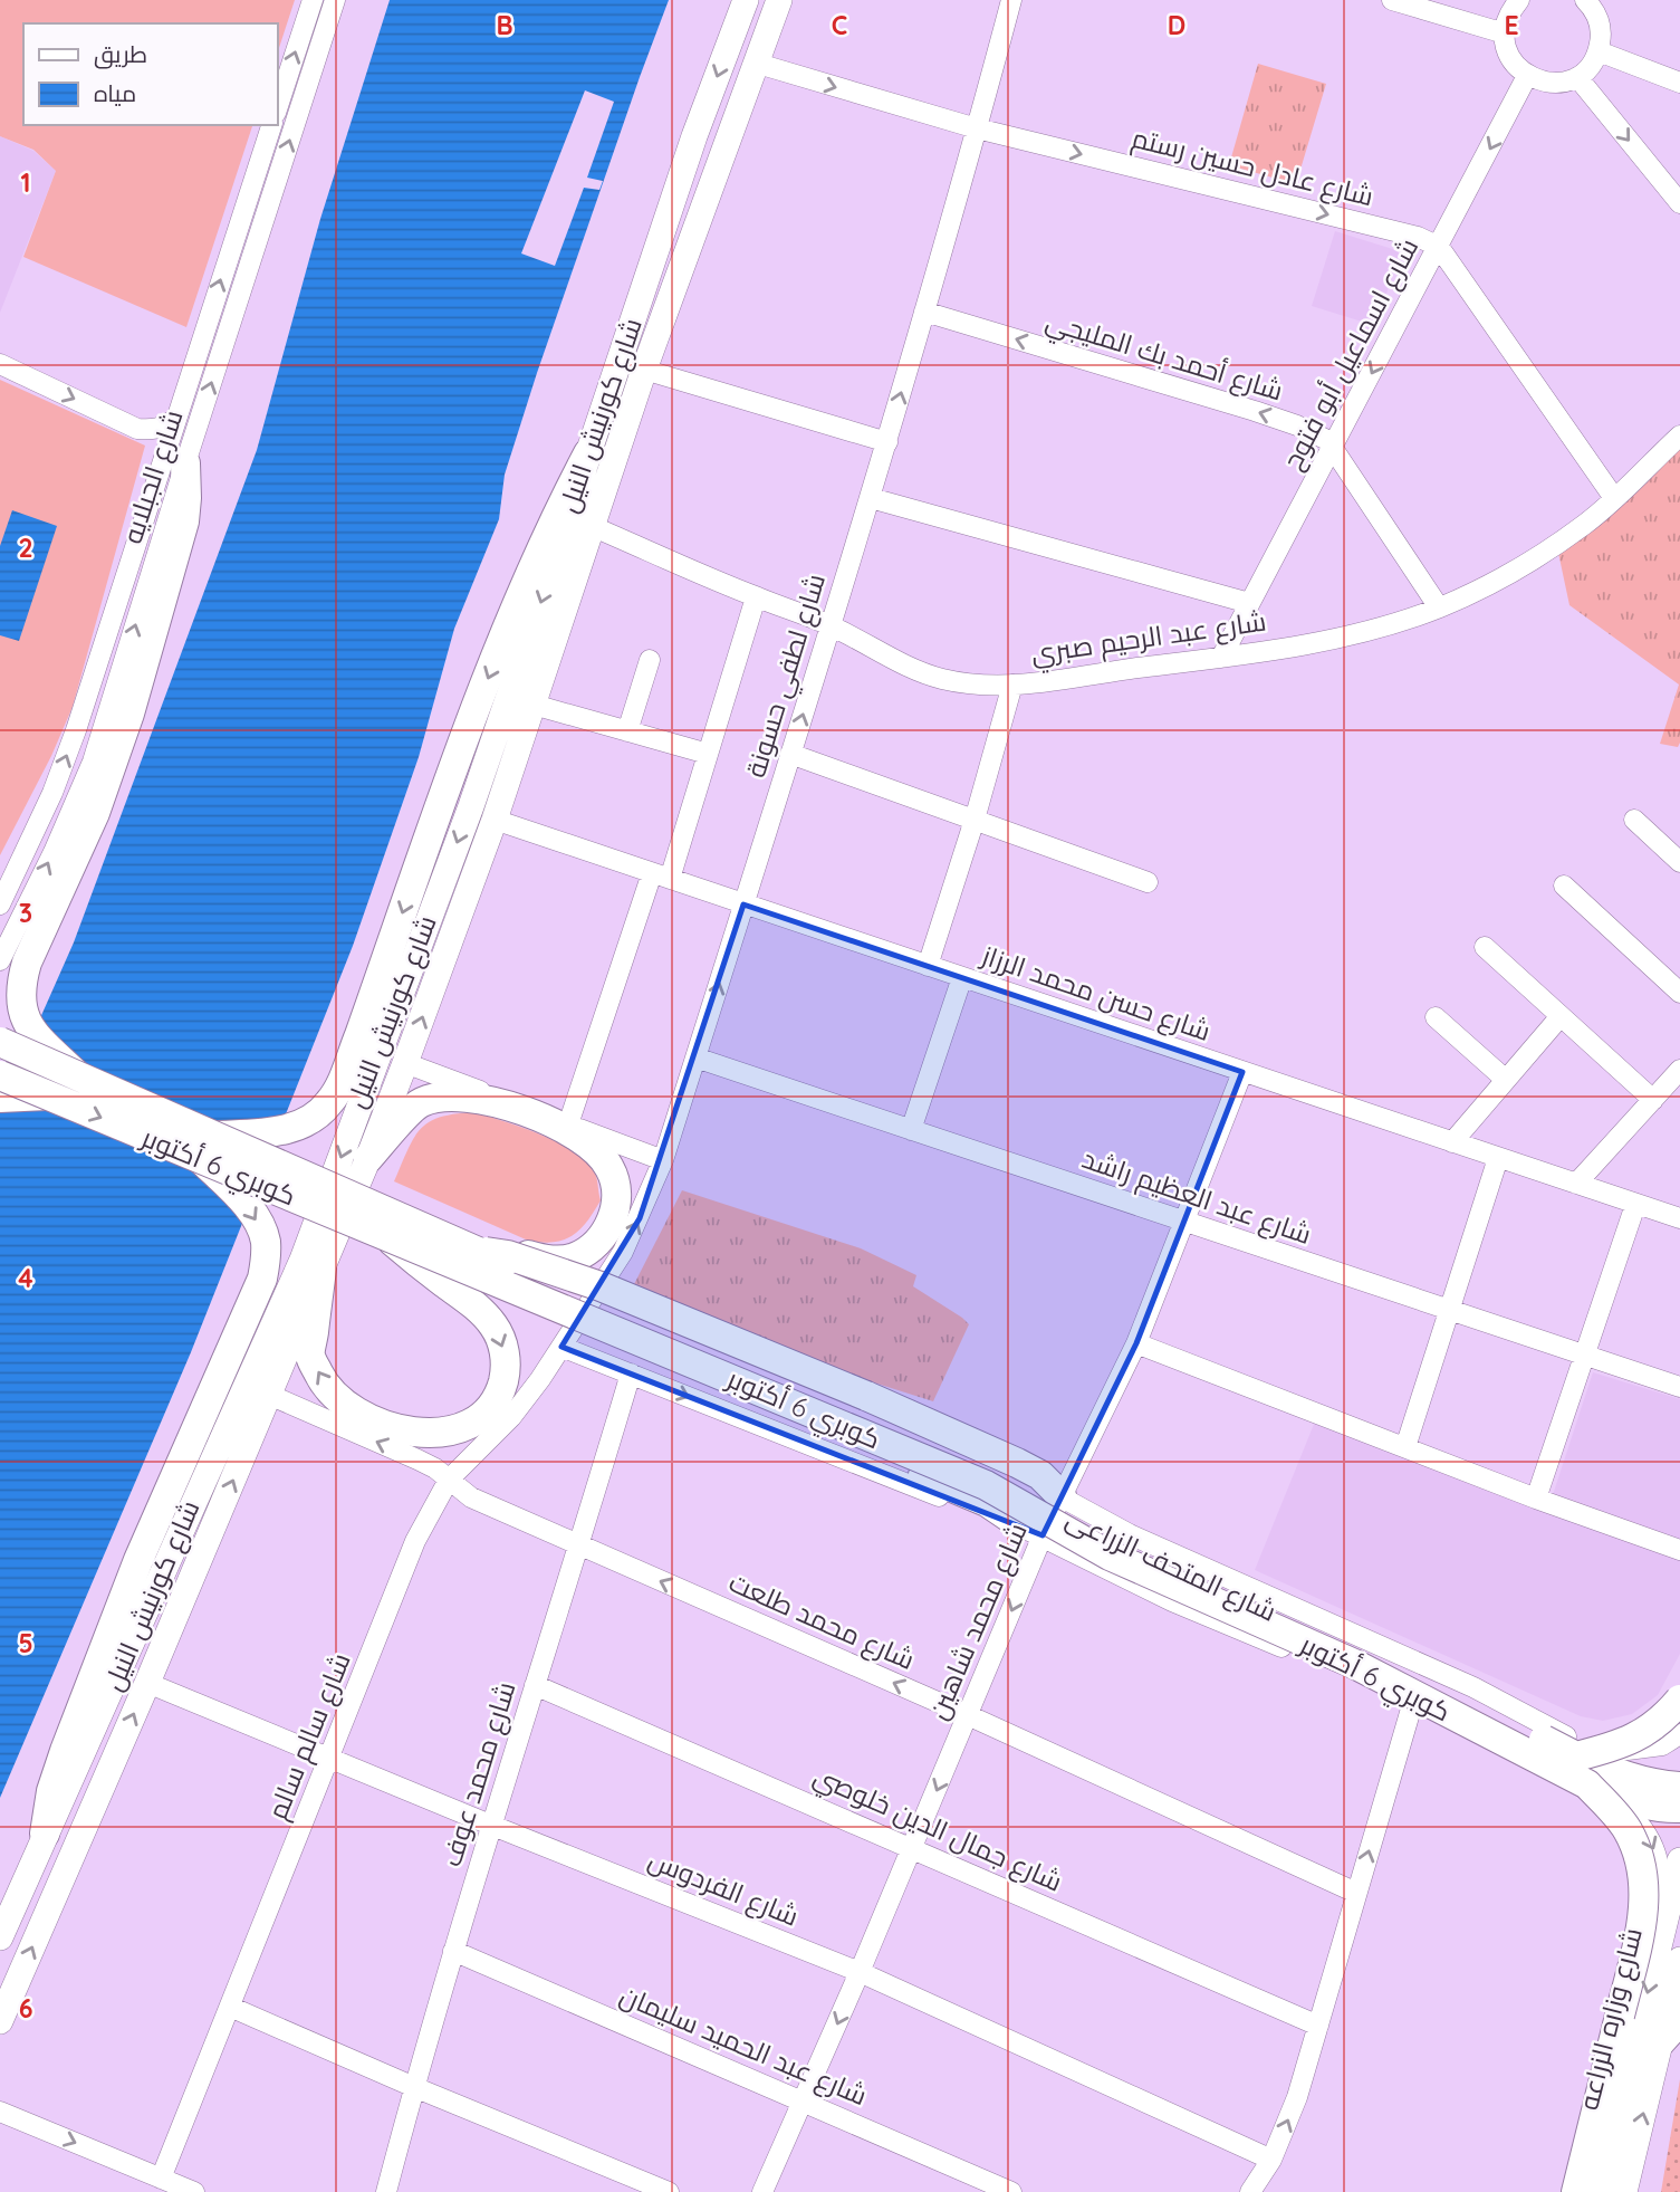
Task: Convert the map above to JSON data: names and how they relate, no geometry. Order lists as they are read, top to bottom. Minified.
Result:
{"streets":{"highway":["كوبري 6 أكتوبر"],"main road":["شارع كورنيش النيل","شارع وزاره الزراعه"],"street":["شارع عادل حسين رستم","شارع اسماعيل أبو فتوح","شارع أحمد بك المليجي","شارع الجبلايه","شارع عبد الرحيم صبري","شارع لطفي حسونة","شارع حسن محمد الرزاز","شارع عبد العظيم راشد","شارع المتحف الزراعى","شارع محمد طلعت","شارع محمد شاهين","شارع سالم سالم","شارع محمد عوف","شارع جمال الدين خلوصي","شارع الفردوس","شارع عبد الحميد سليمان"]},"crossings":[["شارع عادل حسين رستم","شارع اسماعيل أبو فتوح"],["شارع عادل حسين رستم","شارع كورنيش النيل"],["شارع عادل حسين رستم","شارع لطفي حسونة"],["شارع اسماعيل أبو فتوح","شارع أحمد بك المليجي"],["شارع اسماعيل أبو فتوح","شارع عبد الرحيم صبري"],["شارع أحمد بك المليجي","شارع عبد الرحيم صبري"],["شارع أحمد بك المليجي","شارع لطفي حسونة"],["شارع كورنيش النيل","شارع عبد الرحيم صبري"],["شارع كورنيش النيل","شارع حسن محمد الرزاز"],["شارع كورنيش النيل","شارع محمد طلعت"],["شارع كورنيش النيل","شارع الفردوس"],["شارع عبد الرحيم صبري","شارع لطفي حسونة"],["شارع لطفي حسونة","شارع حسن محمد الرزاز"],["شارع لطفي حسونة","شارع عبد العظيم راشد"],["شارع لطفي حسونة","شارع المتحف الزراعى"],["شارع لطفي حسونة","شارع سالم سالم"],["شارع حسن محمد الرزاز","شارع محمد شاهين"],["كوبري 6 أكتوبر","شارع المتحف الزراعى"],["شارع عبد العظيم راشد","شارع محمد شاهين"],["شارع المتحف الزراعى","شارع محمد شاهين"],["شارع المتحف الزراعى","شارع سالم سالم"],["شارع المتحف الزراعى","شارع محمد عوف"],["شارع المتحف الزراعى","شارع وزاره الزراعه"],["شارع محمد طلعت","شارع محمد شاهين"],["شارع محمد طلعت","شارع سالم سالم"],["شارع محمد طلعت","شارع محمد عوف"],["شارع محمد شاهين","شارع جمال الدين خلوصي"],["شارع محمد شاهين","شارع الفردوس"],["شارع محمد شاهين","شارع عبد الحميد سليمان"],["شارع سالم سالم","شارع الفردوس"],["شارع محمد عوف","شارع جمال الدين خلوصي"],["شارع محمد عوف","شارع الفردوس"],["شارع محمد عوف","شارع عبد الحميد سليمان"]],"one_way":["شارع عادل حسين رستم","شارع اسماعيل أبو فتوح","شارع أحمد بك المليجي","شارع الجبلايه","شارع محمد طلعت","شارع محمد شاهين"],"legend":["طريق","مياه"],"grid":{"columns":["B","C","D","E"],"rows":["1","2","3","4","5","6"]}}
